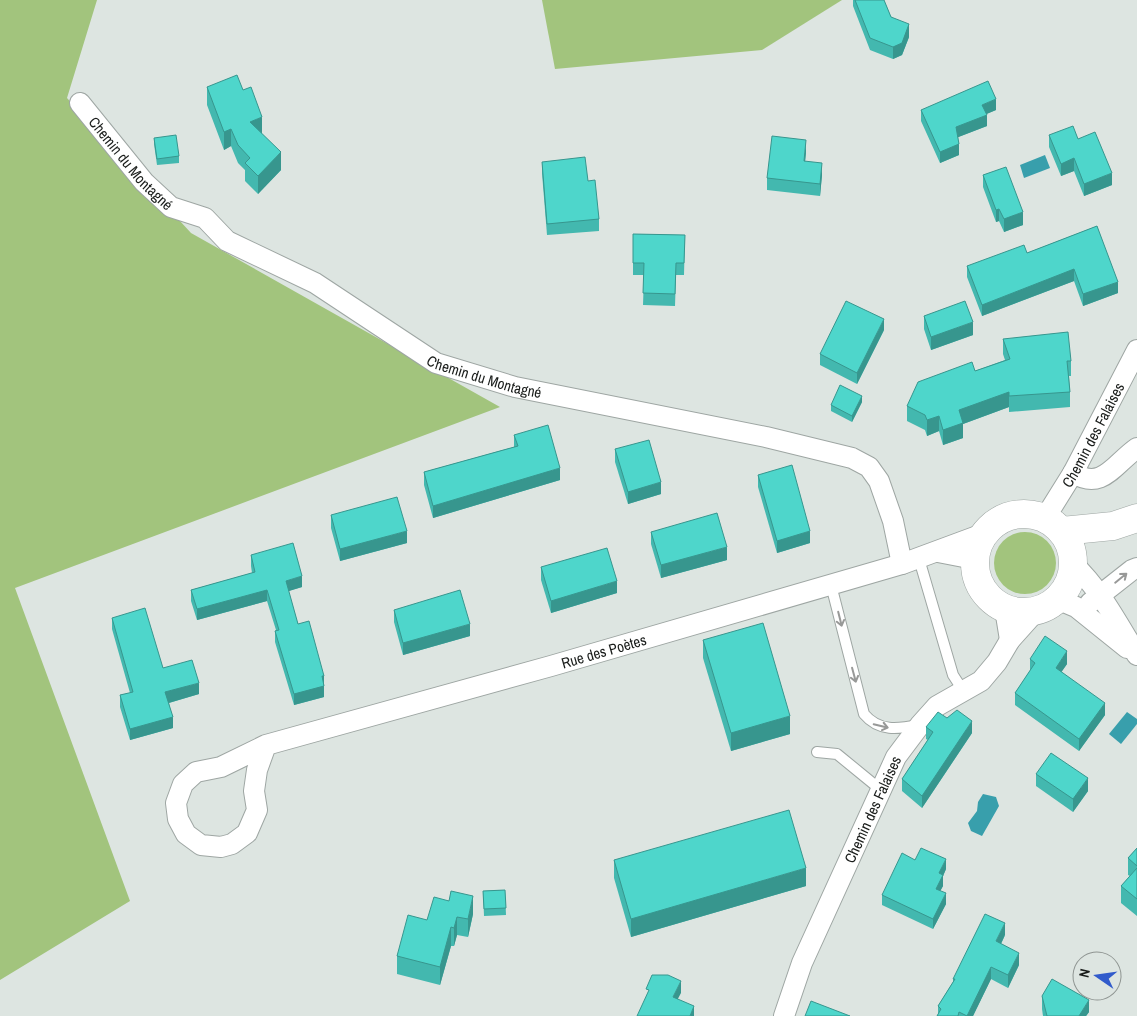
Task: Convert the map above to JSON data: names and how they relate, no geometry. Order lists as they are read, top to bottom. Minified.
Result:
{"streets":{"street":["Chemin du Montagné","Chemin des Falaises","Rue des Poètes"]},"crossings":[["Chemin du Montagné","Rue des Poètes"],["Chemin des Falaises","Rue des Poètes"]],"north":"left"}
